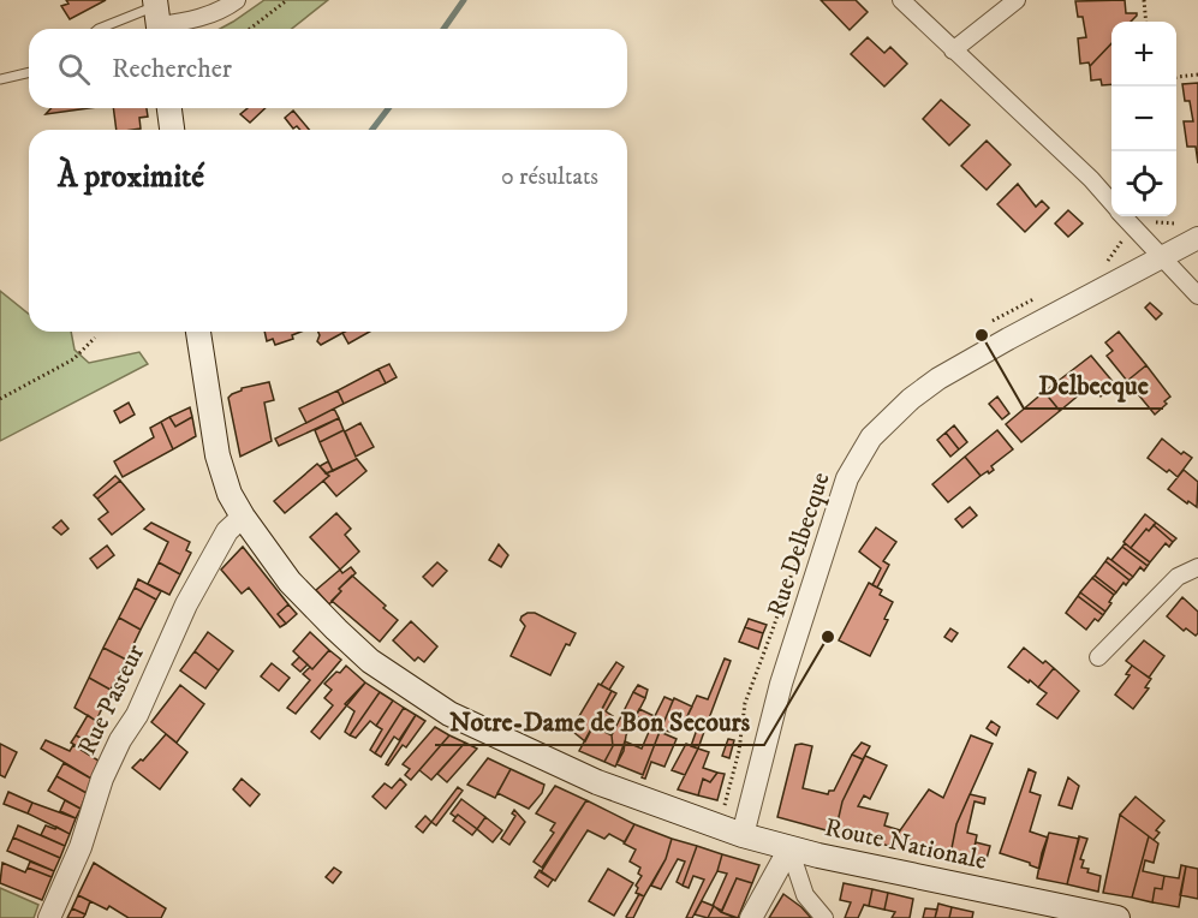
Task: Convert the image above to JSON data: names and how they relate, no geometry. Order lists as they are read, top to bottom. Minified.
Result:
{"streets":{"main road":["Route Nationale"],"street":["Rue Delbecque","Rue Pasteur"]},"crossings":[["Rue Delbecque","Route Nationale"],["Rue Pasteur","Route Nationale"]],"places":["Delbecque","Notre-Dame de Bon Secours"],"page":{"map_buttons":["+","−"],"search":"Rechercher","heading":["À proximité","0 résultats"]}}
